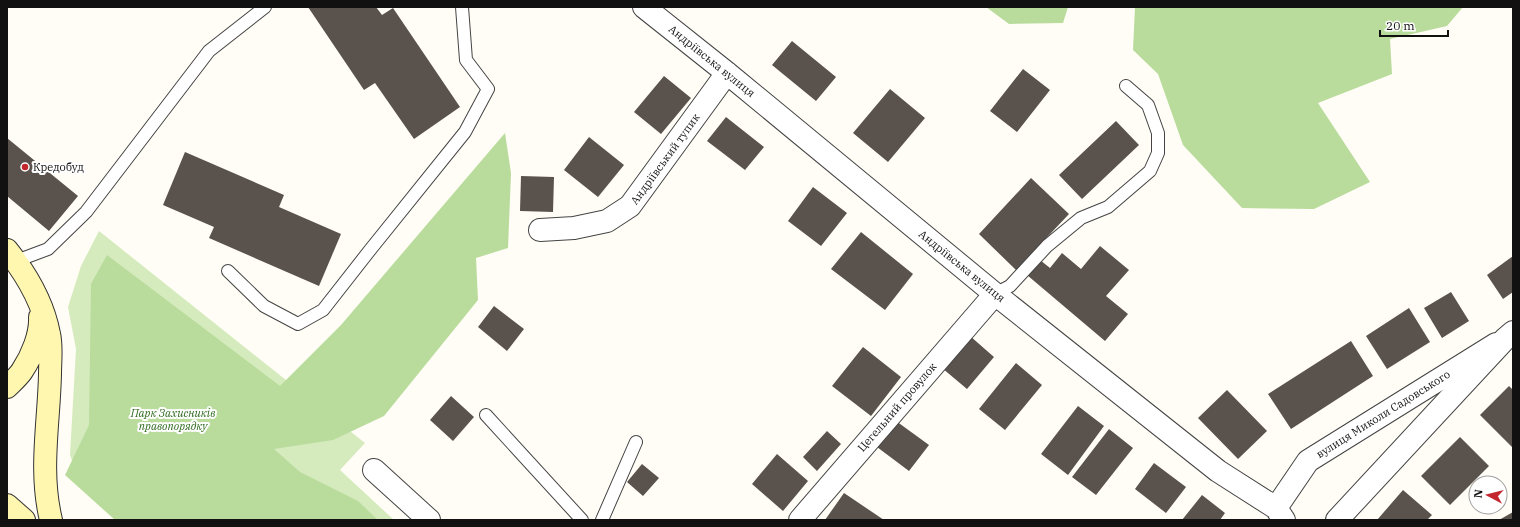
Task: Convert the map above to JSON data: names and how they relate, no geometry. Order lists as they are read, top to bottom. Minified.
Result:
{"streets":{"street":["Андріївська вулиця","Андріївський тупик","Цегельний провулок","вулиця Миколи Садовського"]},"crossings":[["Андріївська вулиця","Андріївський тупик"],["Андріївська вулиця","Цегельний провулок"],["Андріївська вулиця","вулиця Миколи Садовського"]],"parks":["Парк Захисників правопорядку"],"places":["Кредобуд"],"scale_bar":"20 m","north":"left"}
